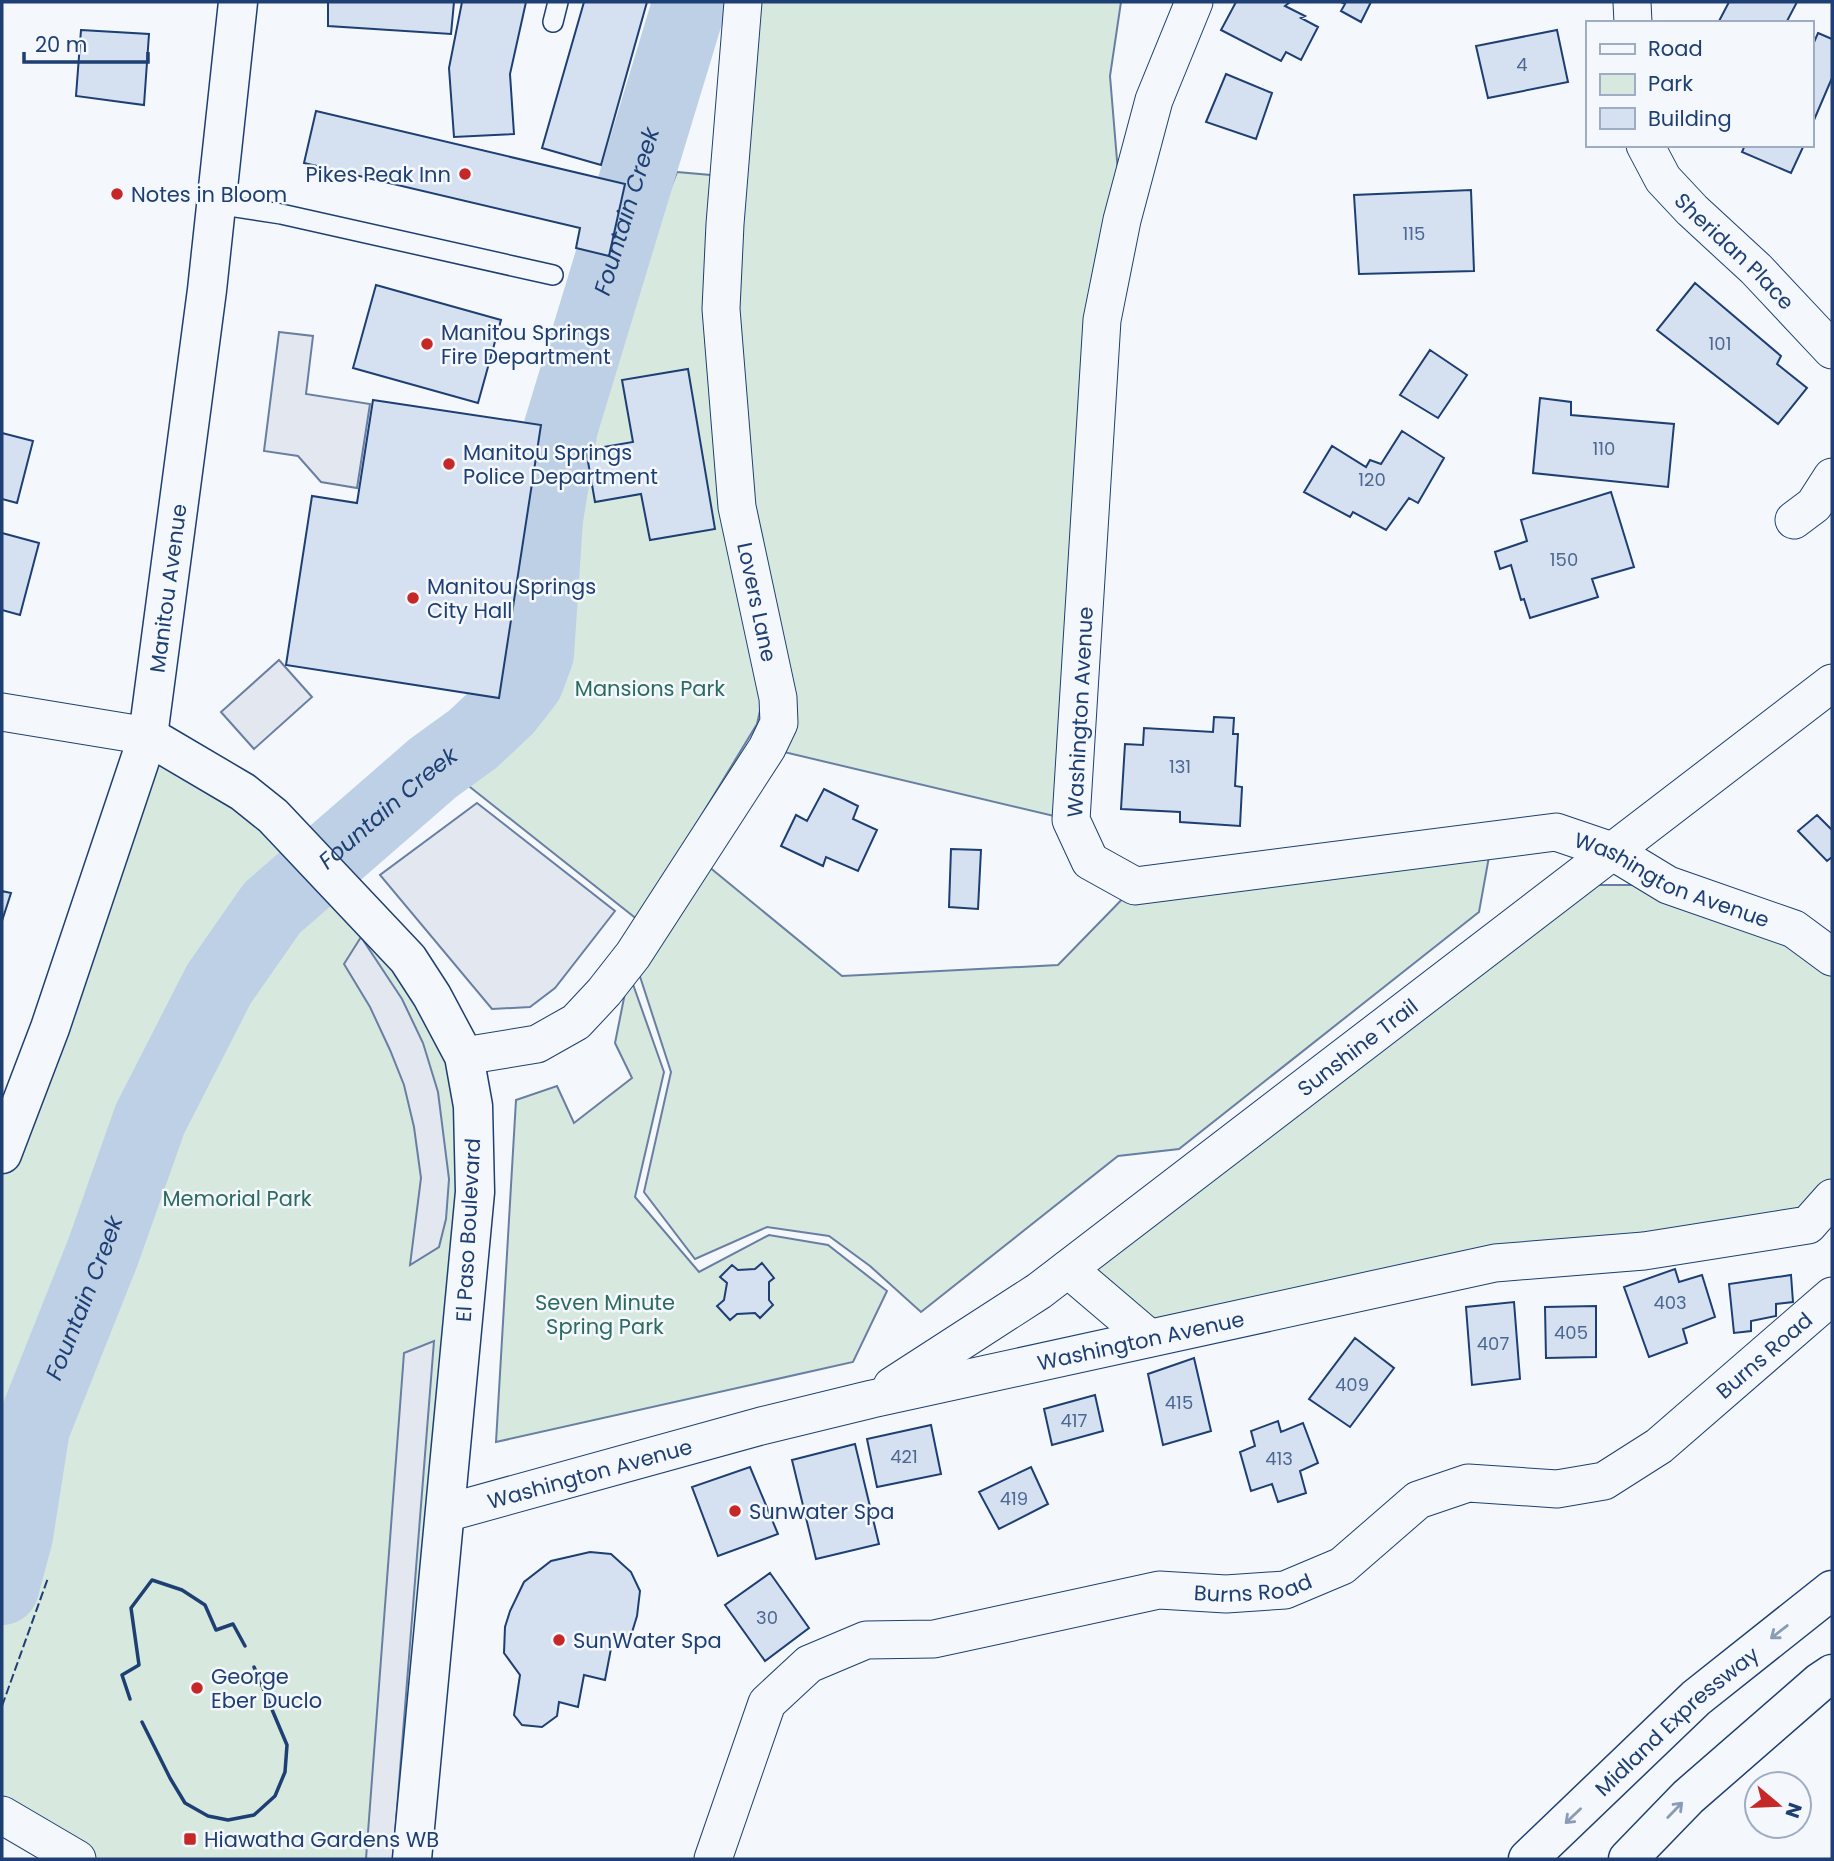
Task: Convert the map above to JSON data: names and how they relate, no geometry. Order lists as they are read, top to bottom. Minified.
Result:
{"streets":{"main road":["Manitou Avenue","El Paso Boulevard","Midland Expressway"],"street":["Sheridan Place","Lovers Lane","Washington Avenue","Sunshine Trail","Burns Road"]},"crossings":[["Manitou Avenue","El Paso Boulevard"],["Lovers Lane","El Paso Boulevard"],["Washington Avenue","Sunshine Trail"],["Washington Avenue","El Paso Boulevard"]],"water":["Fountain Creek"],"parks":["Mansions Park","Memorial Park","Seven Minute Spring Park"],"places":{"other":["Pikes Peak Inn","Notes in Bloom","Manitou Springs Fire Department","Manitou Springs Police Department","Manitou Springs City Hall","Sunwater Spa","SunWater Spa","George Eber Duclo"],"transit":["Hiawatha Gardens WB"]},"house_numbers":["4","115","101","110","120","150","131","403","405","407","409","415","417","421","413","419","30"],"legend":["Road","Park","Building"],"scale_bar":"20 m","north":"right"}
